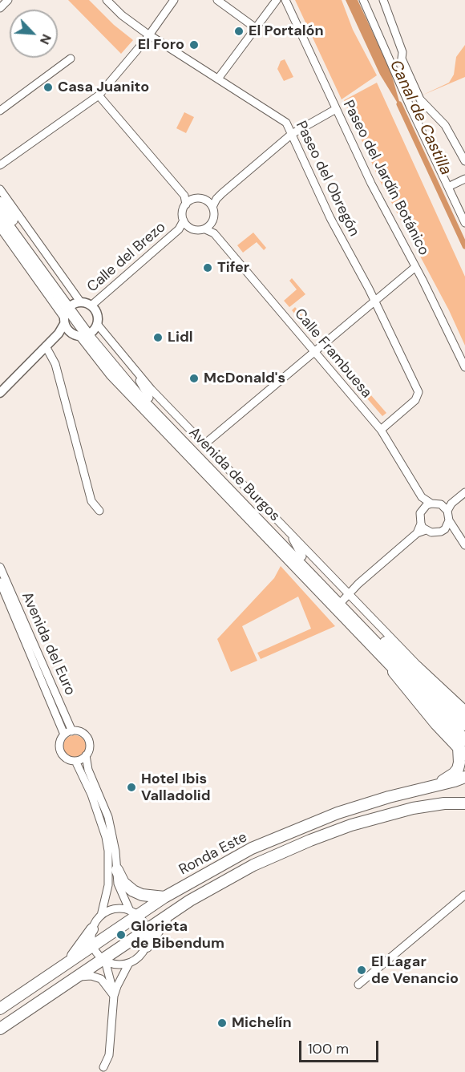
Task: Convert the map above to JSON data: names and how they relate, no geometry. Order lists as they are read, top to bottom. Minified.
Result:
{"streets":{"highway":["Avenida de Burgos","Ronda Este"],"street":["Paseo del Jardín Botánico","Paseo del Obregón","Calle del Brezo","Calle Frambuesa","Avenida del Euro"]},"crossings":[["Paseo del Obregón","Calle Frambuesa"],["Calle del Brezo","Calle Frambuesa"]],"water":["Canal de Castilla"],"places":["El Portalón","El Foro","Casa Juanito","Tifer","Lidl","McDonald's","Hotel Ibis Valladolid","Glorieta de Bibendum","El Lagar de Venancio","Michelín"],"scale_bar":"100 m","north":"bottom right"}
